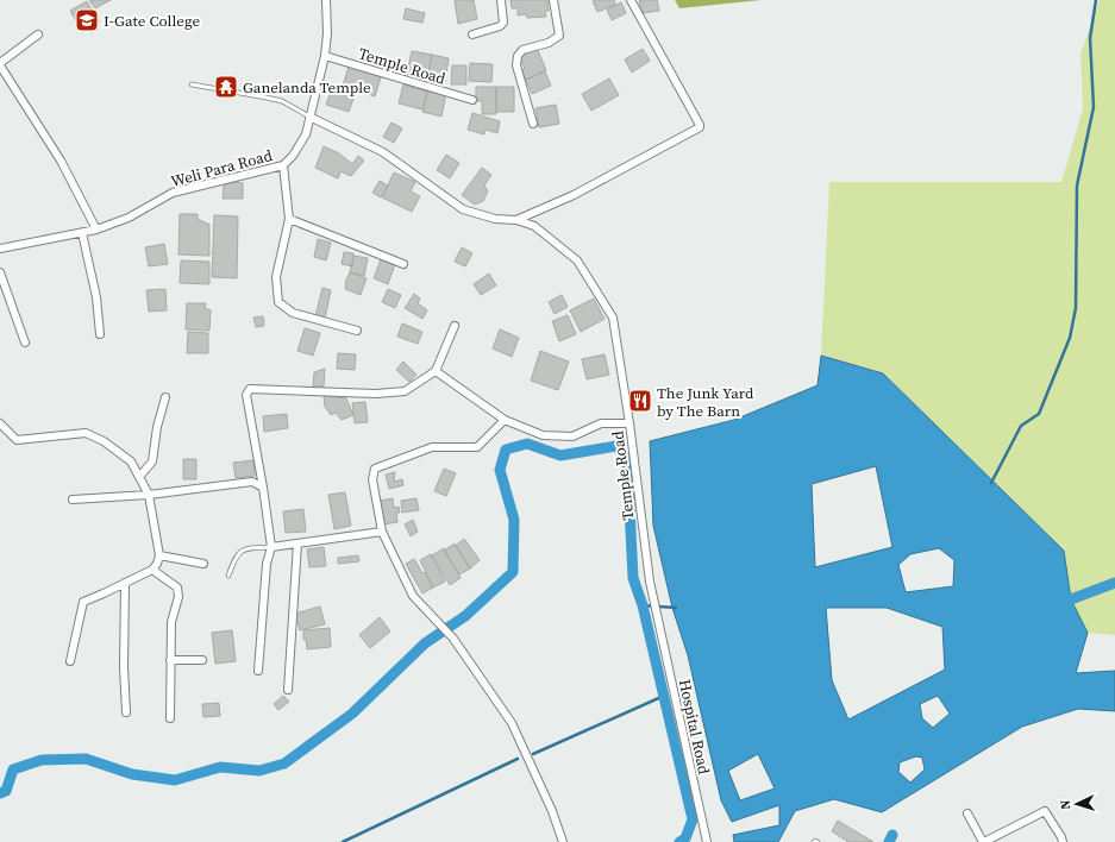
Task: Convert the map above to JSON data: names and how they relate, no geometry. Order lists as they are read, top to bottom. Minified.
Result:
{"streets":{"street":["Temple Road","Weli Para Road","Hospital Road"]},"crossings":[["Temple Road","Weli Para Road"],["Temple Road","Hospital Road"]],"places":{"school or university":["I-Gate College"],"temple":["Ganelanda Temple"],"restaurant":["The Junk Yard by The Barn"]},"north":"left"}
